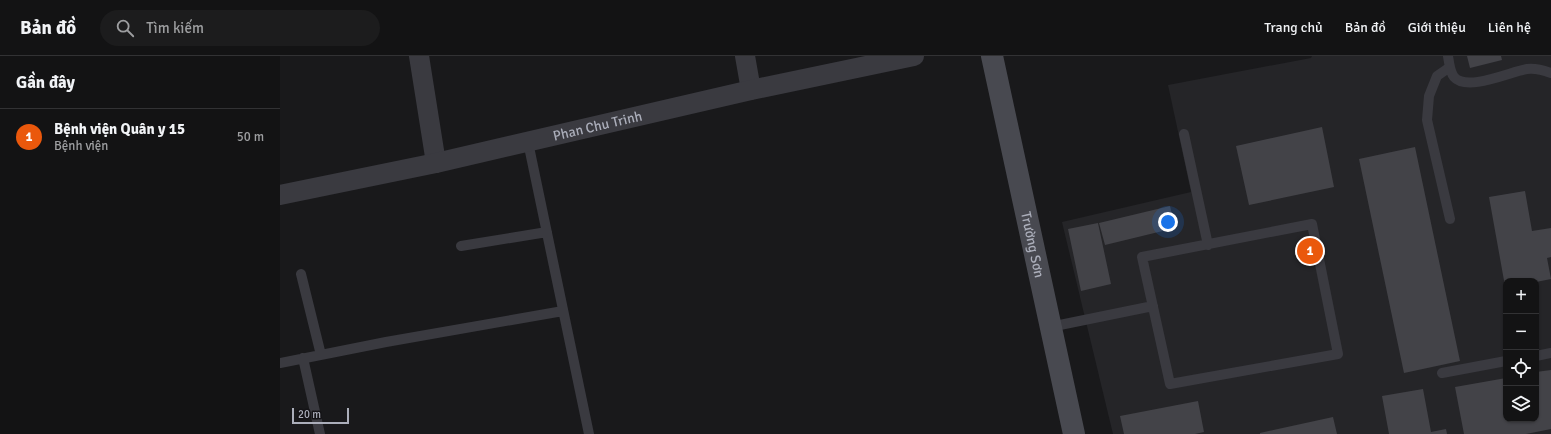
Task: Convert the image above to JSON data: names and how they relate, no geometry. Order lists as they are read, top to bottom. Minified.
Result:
{"streets":{"street":["Phan Chu Trinh","Trường Sơn"]},"scale_bar":"20 m","page":{"header":"Bản đồ","search":"Tìm kiếm","nav":["Trang chủ","Bản đồ","Giới thiệu","Liên hệ"],"heading":"Gần đây","list":[{"mark":"1","name":"Bệnh viện Quân y 15","note":"Bệnh viện","value":"50 m"}],"pins":"1","map_buttons":["+","−"],"scale":"20 m"}}
